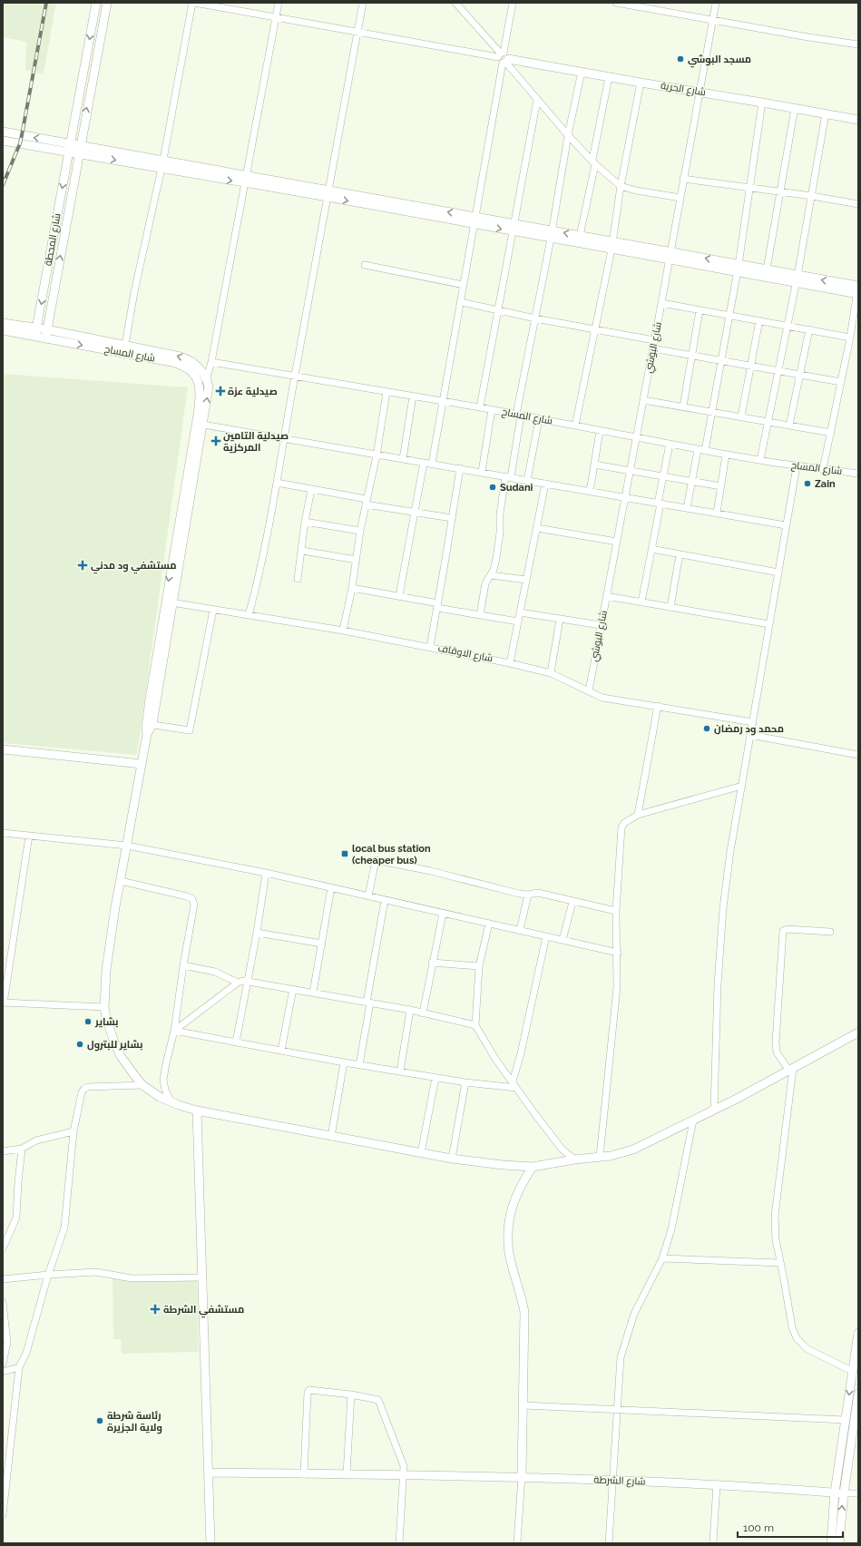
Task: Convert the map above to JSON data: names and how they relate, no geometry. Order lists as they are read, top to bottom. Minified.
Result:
{"streets":{"street":["شارع الحرية","شارع المحطة","شارع البوشي","شارع المساح","شارع الاوقاف","شارع الشرطة"]},"crossings":[["شارع الحرية","شارع البوشي"],["شارع المحطة","شارع المساح"],["شارع البوشي","شارع المساح"],["شارع البوشي","شارع الاوقاف"]],"places":{"other":["مسجد البوشي","Zain","Sudani","محمد ود رمضان","بشاير","بشاير للبترول","رئاسة شرطة ولاية الجزيرة"],"health":["صيدلية عزة","صيدلية التامين المركزية","مستشفي ود مدني","مستشفي الشرطة"],"transit":["local bus station (cheaper bus)"]},"scale_bar":"100 m"}
